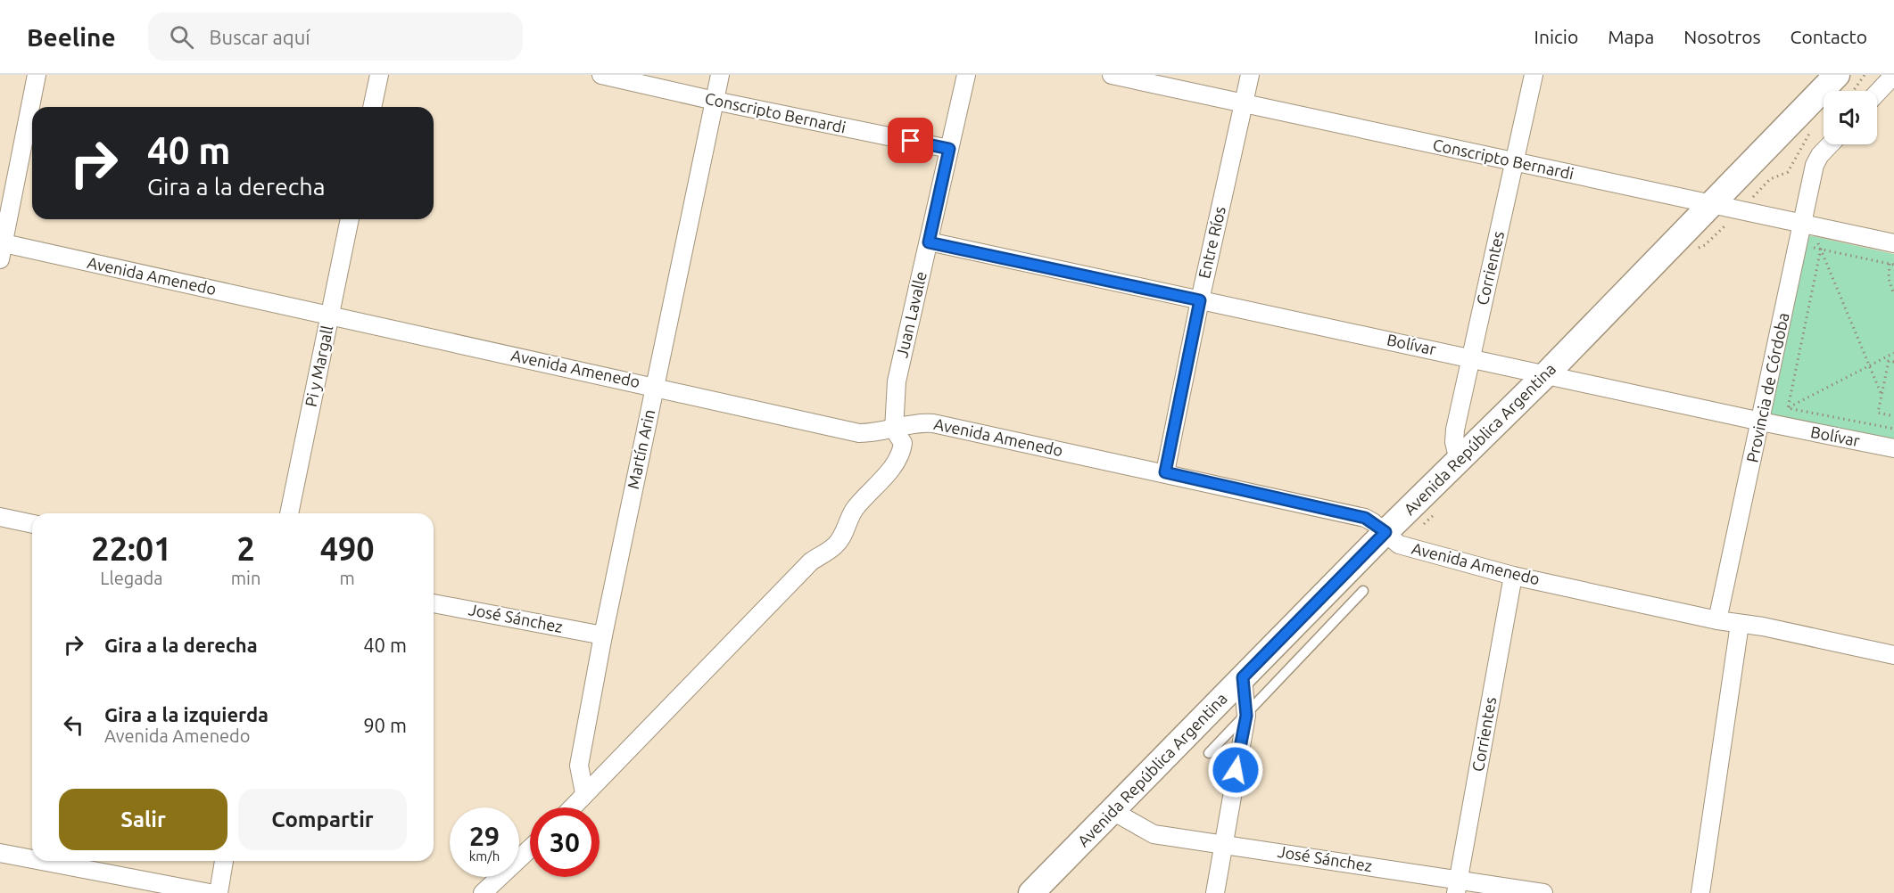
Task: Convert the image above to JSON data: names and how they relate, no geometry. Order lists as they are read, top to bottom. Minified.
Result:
{"streets":{"main road":["Avenida República Argentina"],"street":["Conscripto Bernardi","Entre Ríos","Corrientes","Avenida Amenedo","Juan Lavalle","Bolívar","Pi y Margall","Provincia de Córdoba","Martín Arin","José Sánchez"]},"crossings":[["Conscripto Bernardi","Entre Ríos"],["Conscripto Bernardi","Corrientes"],["Conscripto Bernardi","Juan Lavalle"],["Conscripto Bernardi","Provincia de Córdoba"],["Conscripto Bernardi","Avenida República Argentina"],["Conscripto Bernardi","Martín Arin"],["Entre Ríos","Avenida Amenedo"],["Entre Ríos","Bolívar"],["Corrientes","Avenida Amenedo"],["Corrientes","Bolívar"],["Corrientes","Avenida República Argentina"],["Corrientes","José Sánchez"],["Avenida Amenedo","Juan Lavalle"],["Avenida Amenedo","Pi y Margall"],["Avenida Amenedo","Provincia de Córdoba"],["Avenida Amenedo","Avenida República Argentina"],["Avenida Amenedo","Martín Arin"],["Juan Lavalle","Bolívar"],["Juan Lavalle","Martín Arin"],["Bolívar","Provincia de Córdoba"],["Bolívar","Avenida República Argentina"],["Avenida República Argentina","José Sánchez"],["Martín Arin","José Sánchez"]],"page":{"header":"Beeline","search":"Buscar aquí","nav":["Inicio","Mapa","Nosotros","Contacto"],"turn":["40 m","Gira a la derecha"],"eta":["22:01","Llegada","2","min","490","m"],"list":[{"name":"Gira a la derecha","value":"40 m"},{"name":"Gira a la izquierda","note":"Avenida Amenedo","value":"90 m"}],"buttons":["Salir","Compartir"],"speed":"29 km/h","limit":"30"}}
